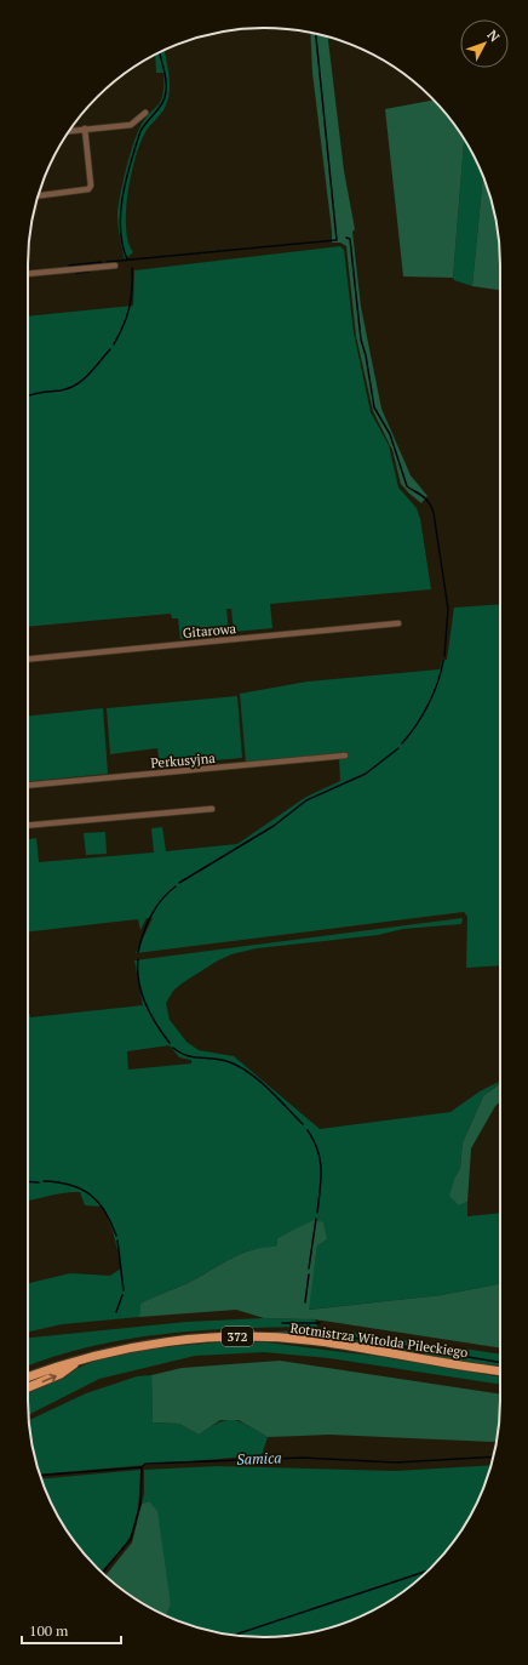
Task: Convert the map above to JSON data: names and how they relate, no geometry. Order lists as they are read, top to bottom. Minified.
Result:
{"streets":{"main road":["372","Rotmistrza Witolda Pileckiego"],"street":["Gitarowa","Perkusyjna"]},"water":["Samica"],"scale_bar":"100 m","north":"top right"}
